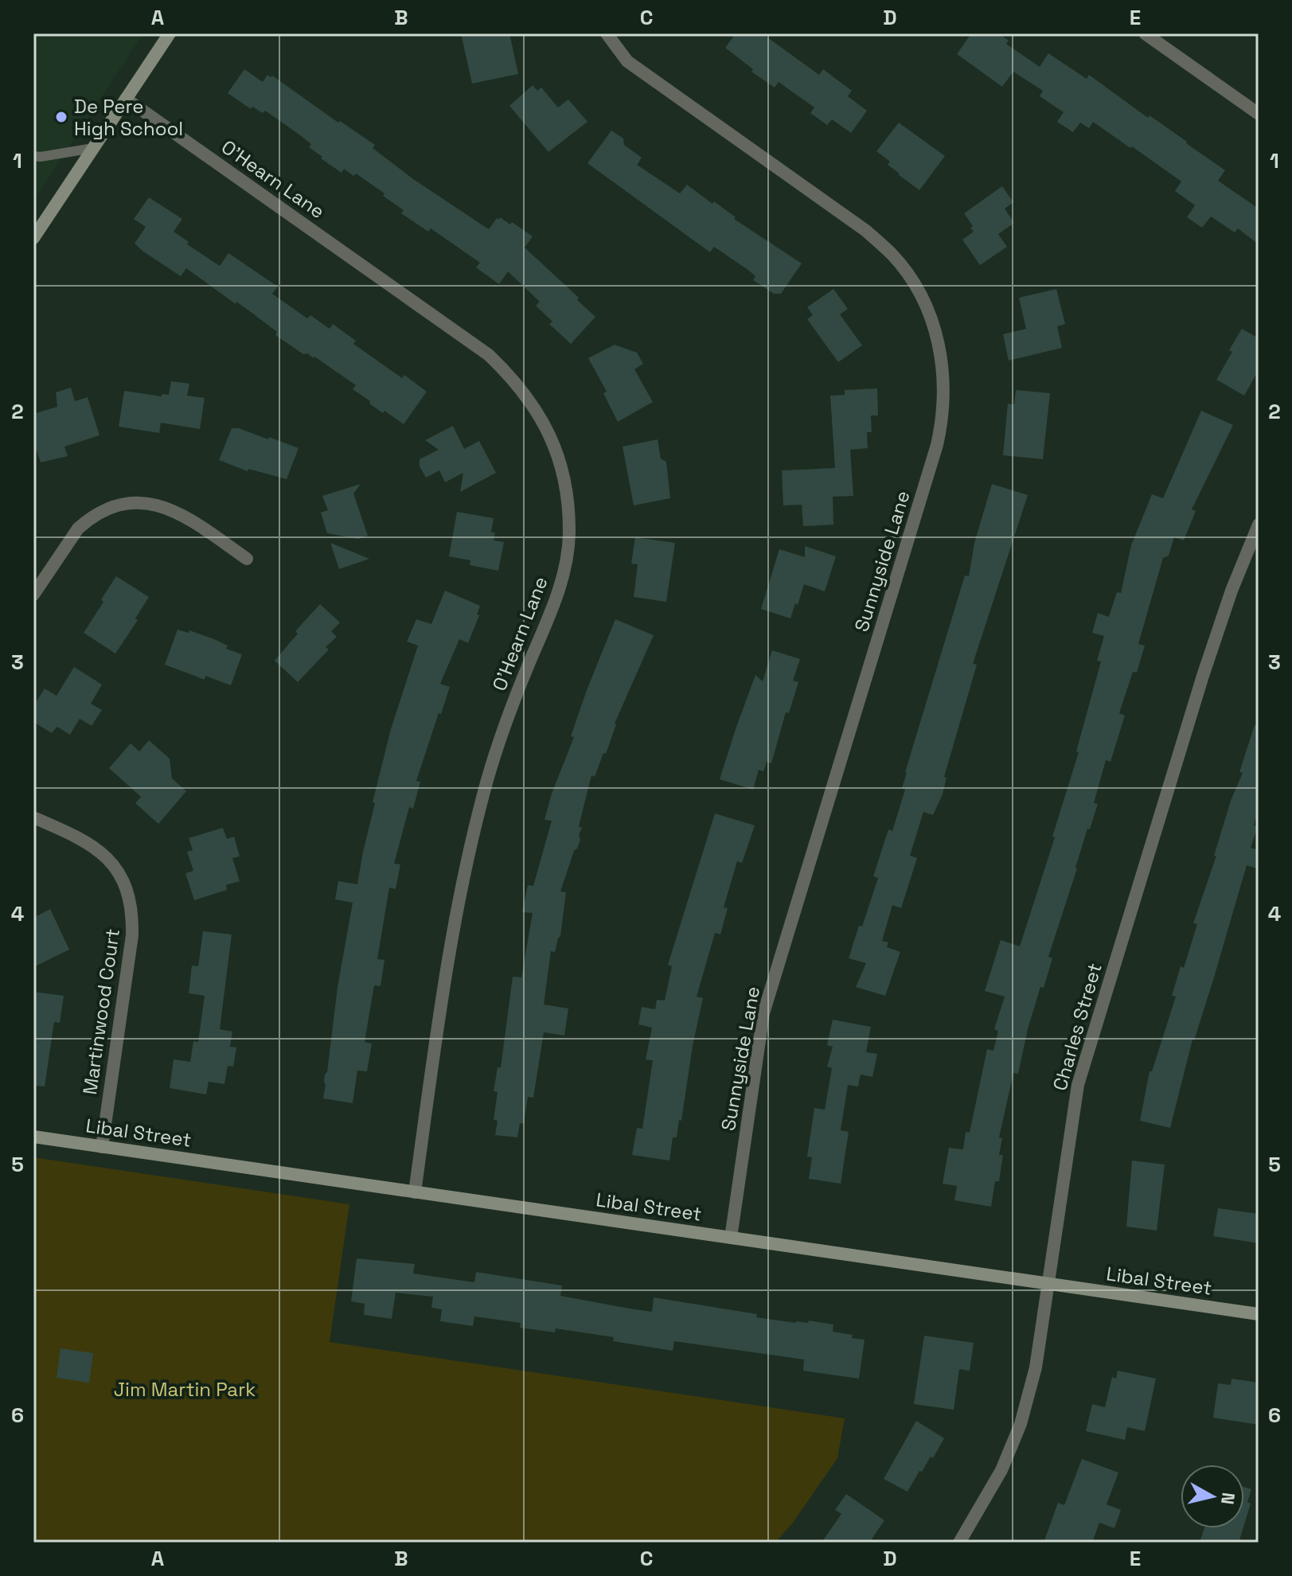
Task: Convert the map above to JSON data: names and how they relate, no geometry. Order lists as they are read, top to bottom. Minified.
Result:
{"streets":{"street":["O'Hearn Lane","Sunnyside Lane","Martinwood Court","Charles Street","Libal Street"]},"crossings":[["O'Hearn Lane","Libal Street"],["Sunnyside Lane","Libal Street"],["Martinwood Court","Libal Street"],["Charles Street","Libal Street"]],"parks":["Jim Martin Park"],"places":["De Pere High School"],"north":"right","grid":{"columns":["A","B","C","D","E"],"rows":["1","2","3","4","5","6"]}}
